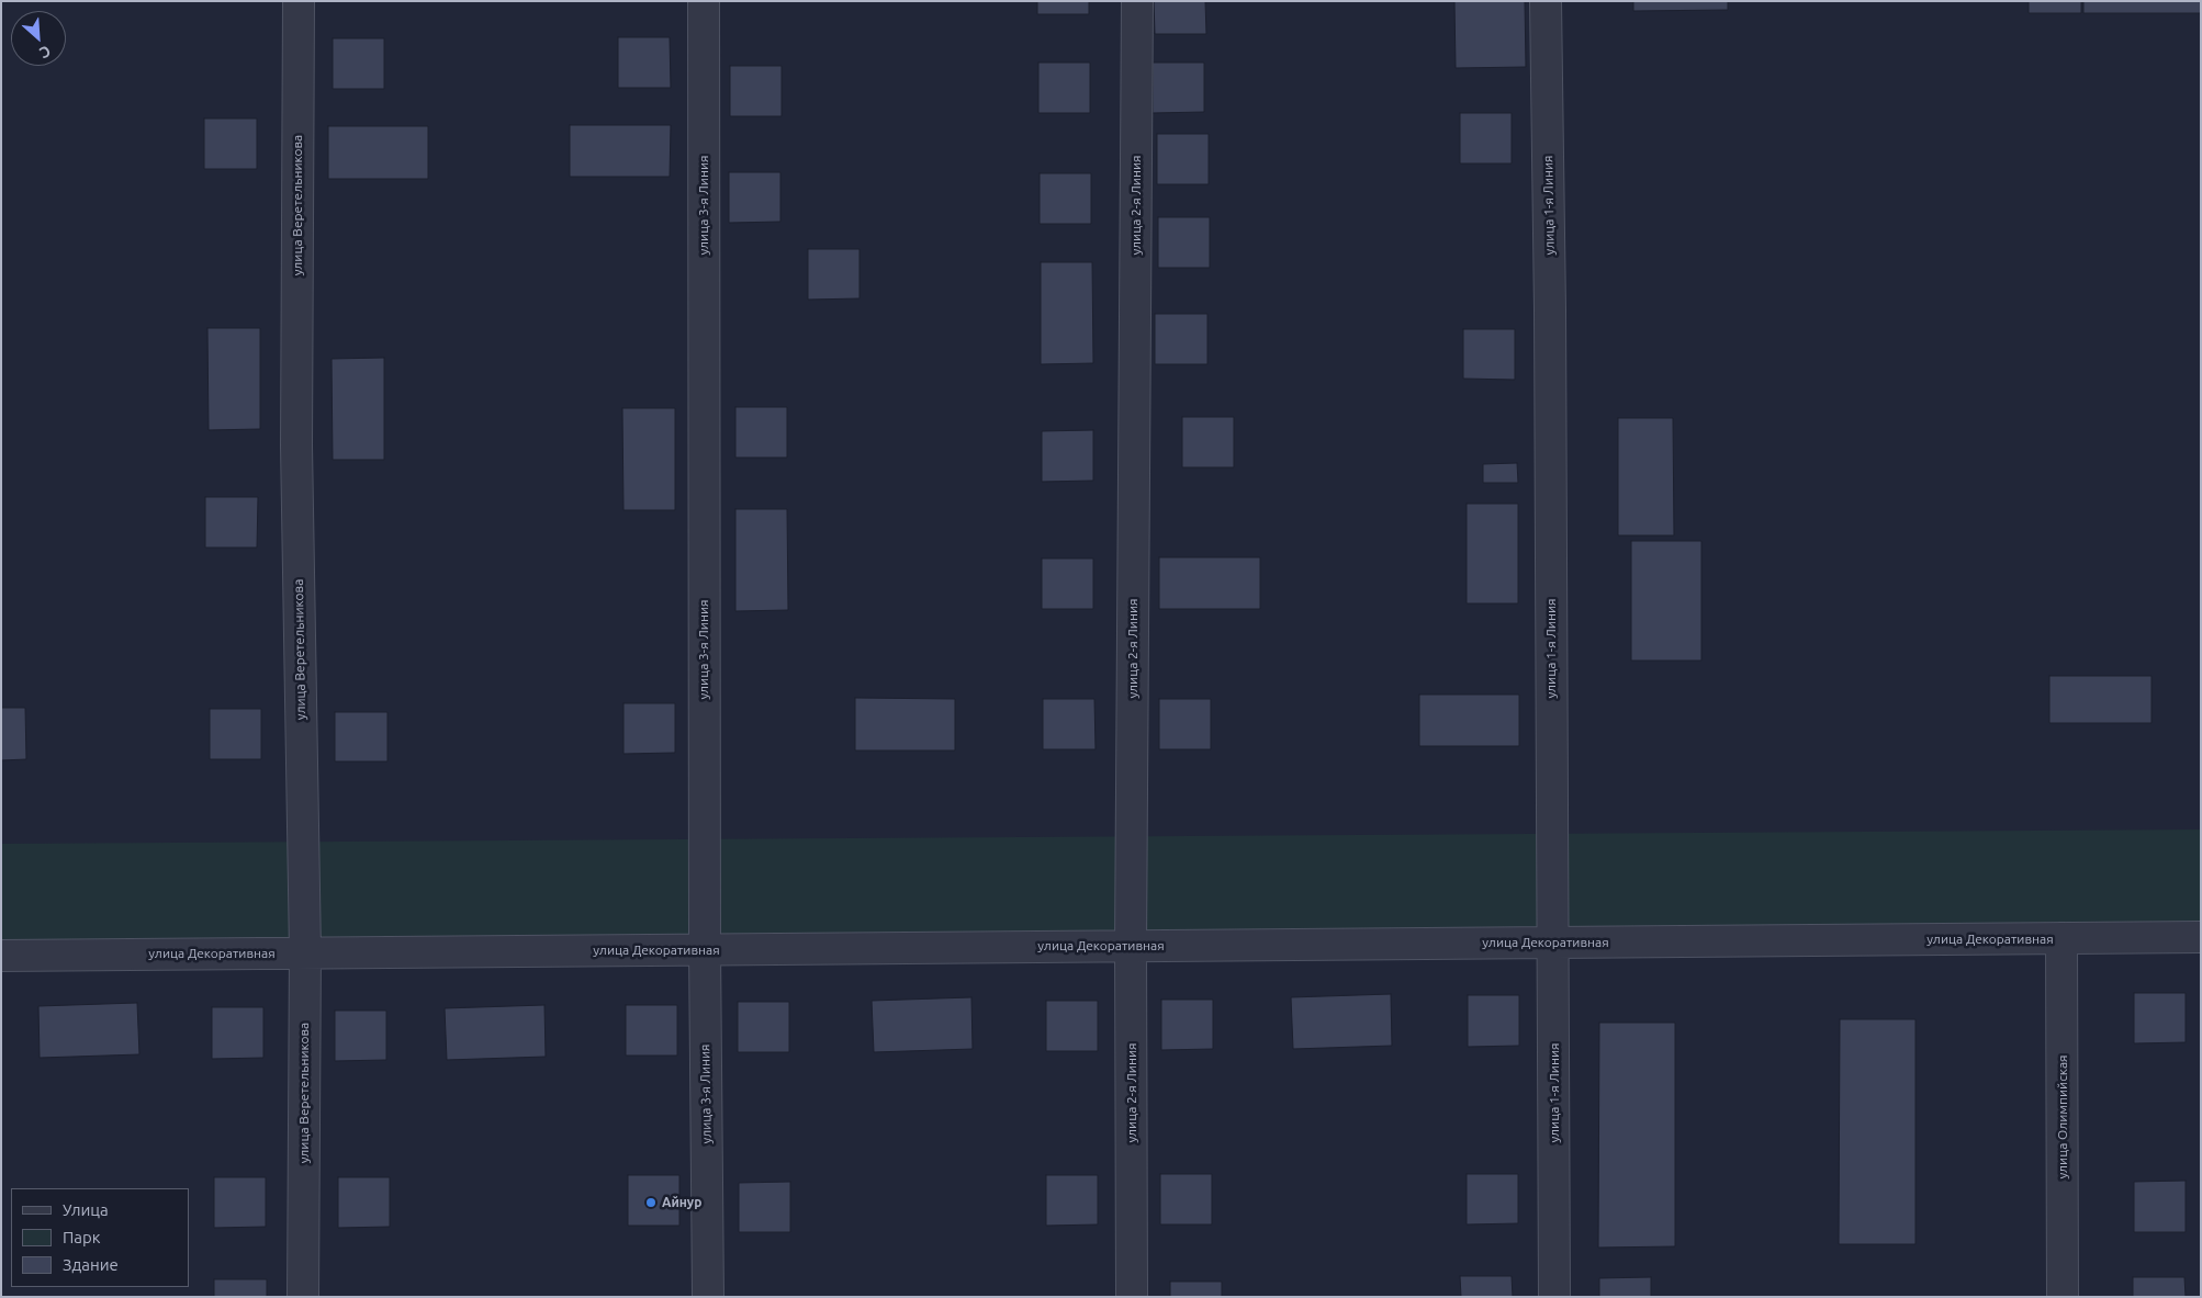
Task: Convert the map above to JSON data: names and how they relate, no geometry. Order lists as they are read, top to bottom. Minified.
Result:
{"streets":{"street":["улица Веретельникова","улица 3-я Линия","улица 2-я Линия","улица 1-я Линия","улица Декоративная","улица Олимпийская"]},"crossings":[["улица Веретельникова","улица Декоративная"],["улица 3-я Линия","улица Декоративная"],["улица 2-я Линия","улица Декоративная"],["улица 1-я Линия","улица Декоративная"],["улица Декоративная","улица Олимпийская"]],"places":["Айнур"],"legend":["Улица","Парк","Здание"],"north":"bottom right"}
